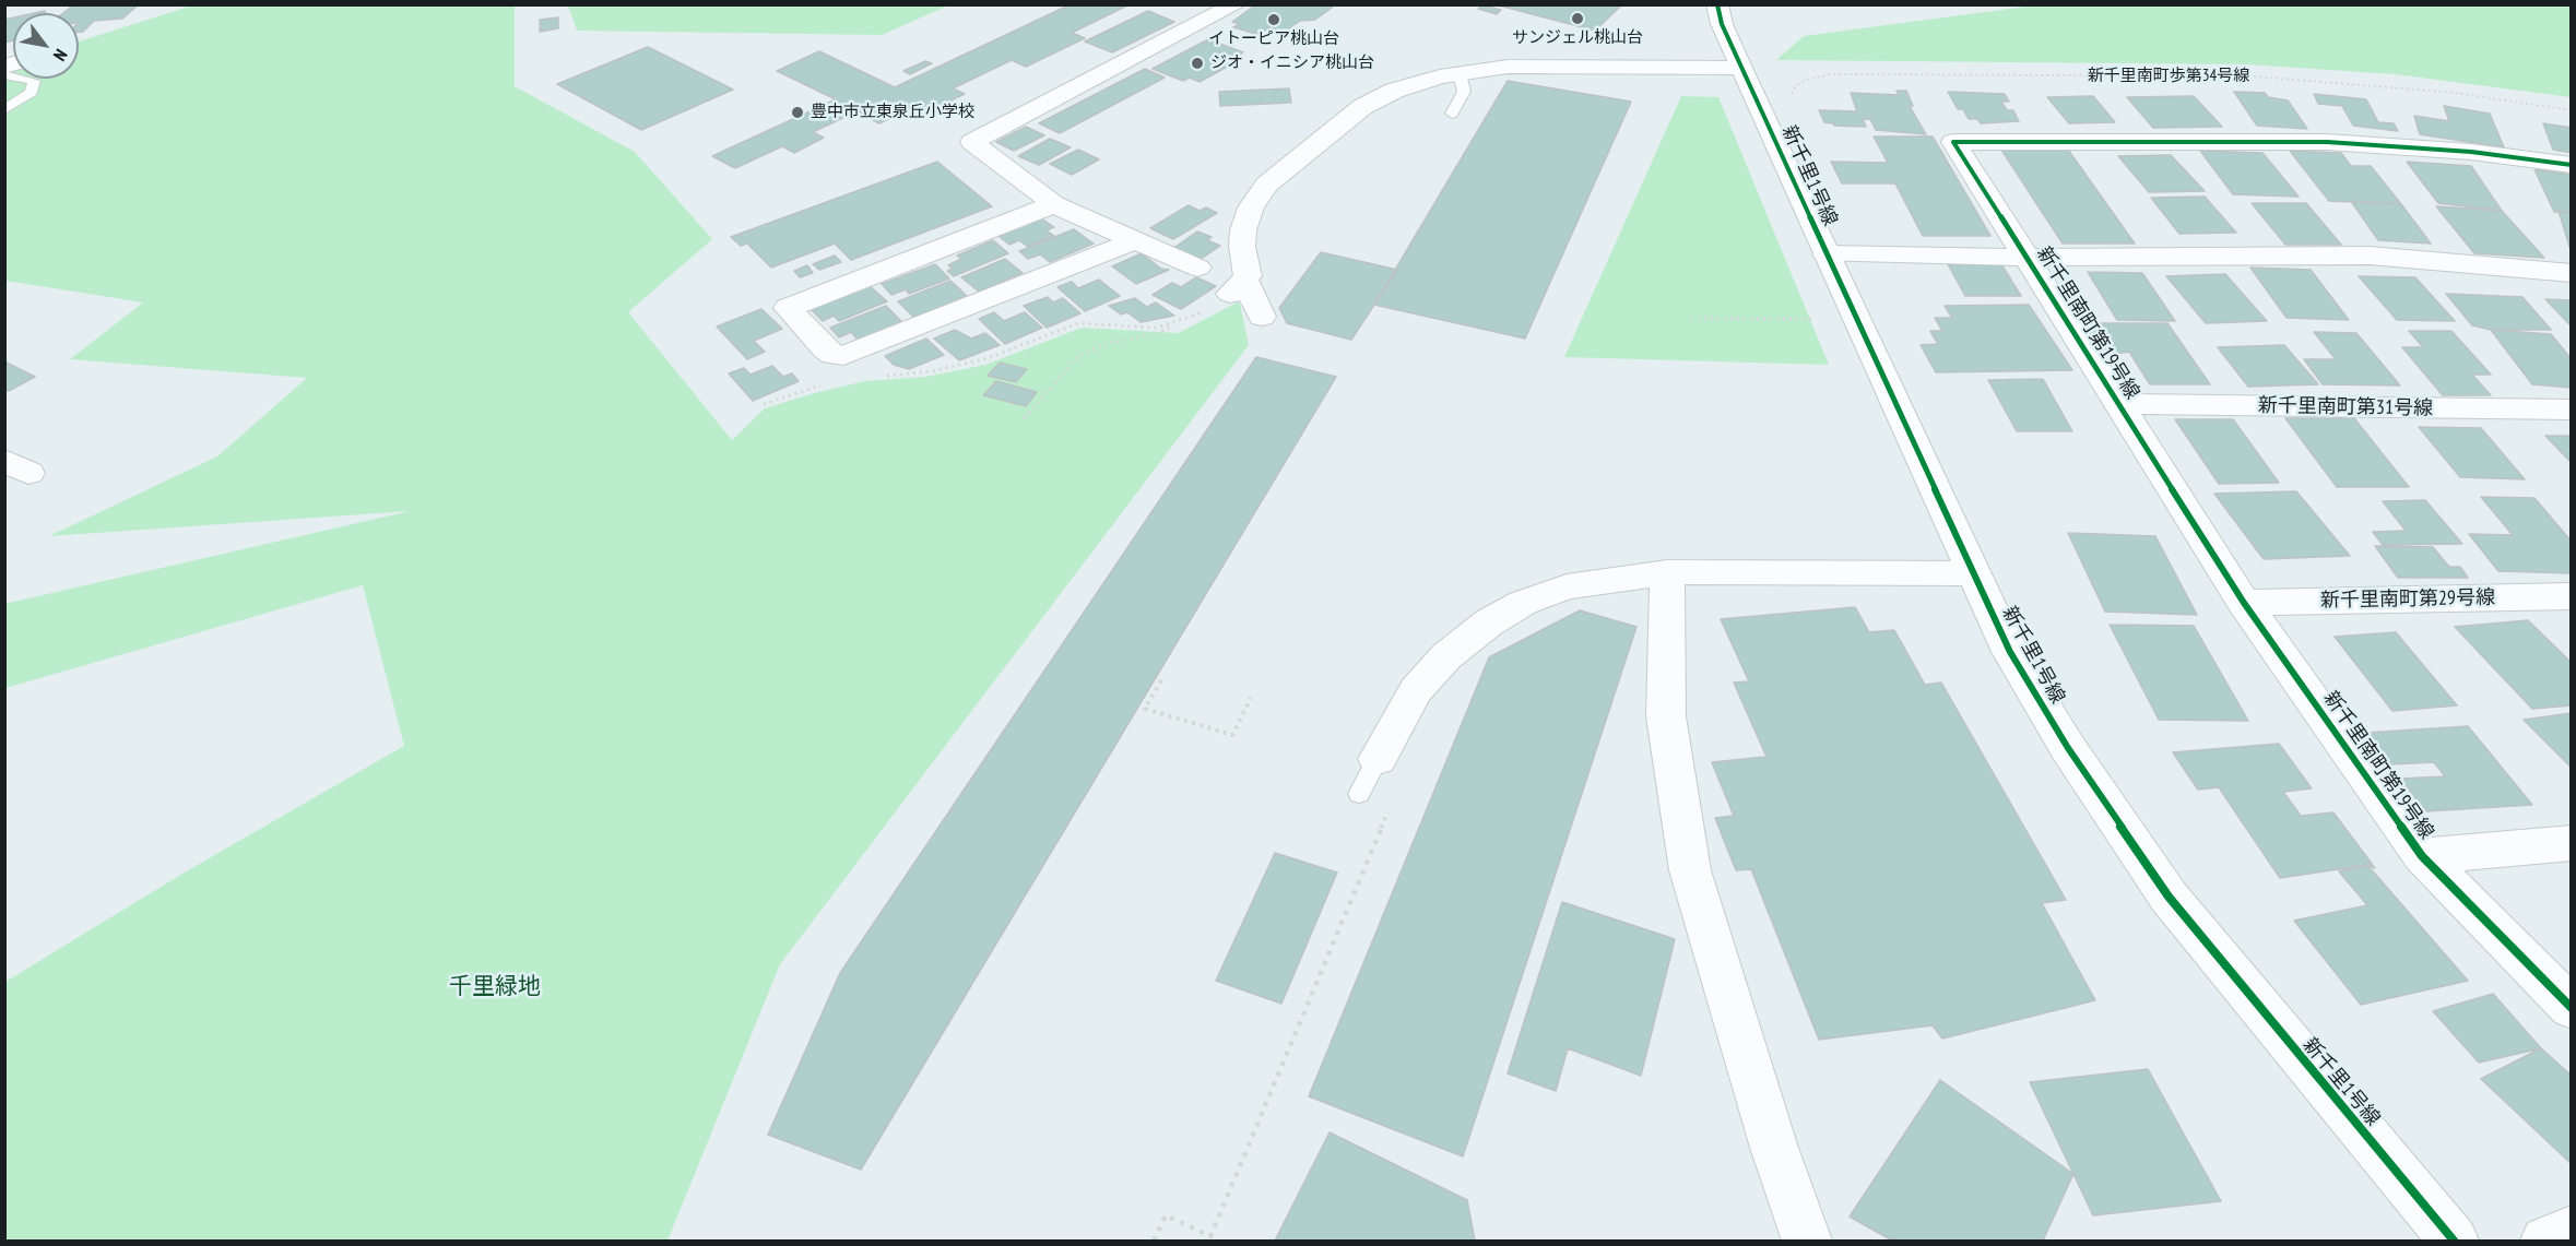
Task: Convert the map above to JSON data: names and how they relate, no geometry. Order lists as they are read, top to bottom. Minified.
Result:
{"streets":{"street":["新千里1号線","新千里南町第19号線","新千里南町第31号線","新千里南町第29号線"],"path":["新千里南町歩第34号線"]},"crossings":[["新千里南町第19号線","新千里南町第31号線"],["新千里南町第19号線","新千里南町第29号線"]],"parks":["千里緑地"],"places":["サンジェル桃山台","イトーピア桃山台","ジオ・イニシア桃山台","豊中市立東泉丘小学校"],"north":"bottom right"}
